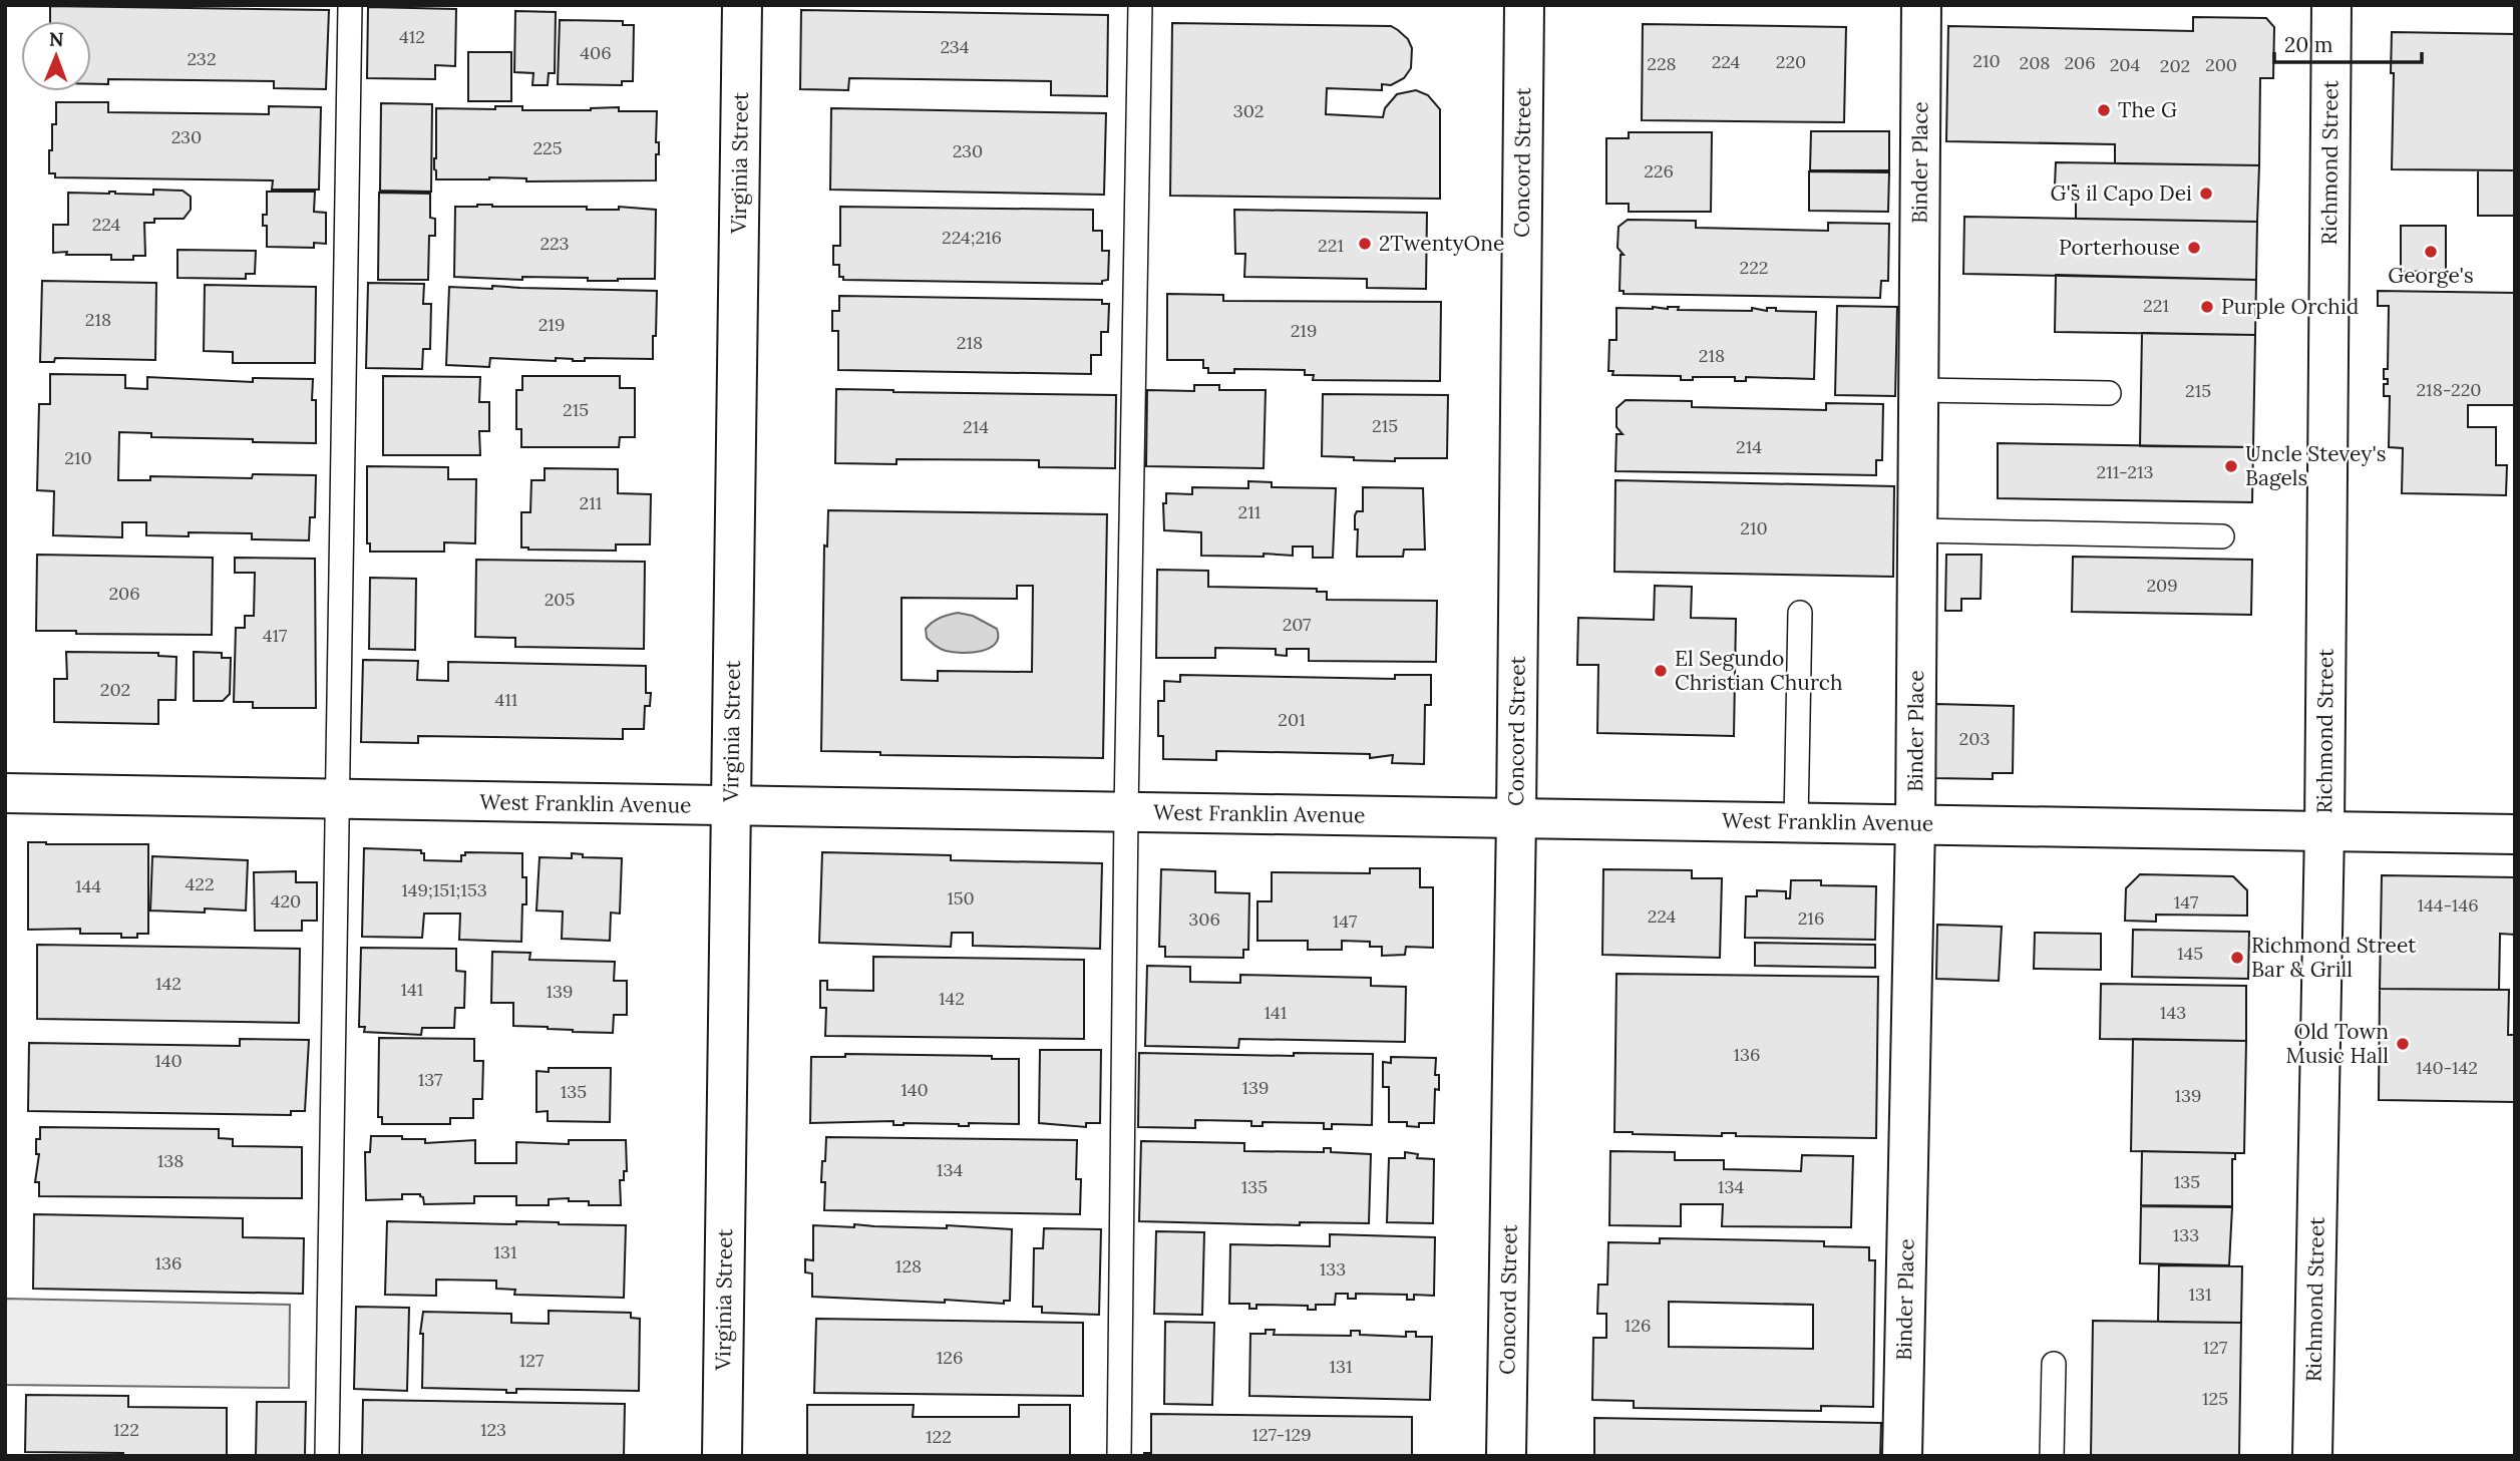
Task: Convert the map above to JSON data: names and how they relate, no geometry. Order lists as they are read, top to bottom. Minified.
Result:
{"streets":{"street":["Virginia Street","Concord Street","Binder Place","Richmond Street","West Franklin Avenue"]},"crossings":[["Virginia Street","West Franklin Avenue"],["Concord Street","West Franklin Avenue"],["Binder Place","West Franklin Avenue"],["Richmond Street","West Franklin Avenue"]],"places":["The G","G's il Capo Dei","2TwentyOne","Porterhouse","George's","Purple Orchid","Uncle Stevey's Bagels","El Segundo Christian Church","Richmond Street Bar & Grill","Old Town Music Hall"],"house_numbers":["412","234","406","232","210","224","220","208","206","228","204","200","202","302","230","225","230","226","224","224;216","223","221","222","221","218","219","219","218","218","218-220","215","215","215","214","214","210","211-213","211","211","210","209","206","205","207","417","202","411","201","203","422","144","149;151;153","150","420","147","144-146","224","216","306","147","145","142","141","139","142","141","143","136","140","140-142","137","139","140","135","139","138","134","135","135","134","133","131","136","128","133","131","126","127","126","127","131","125","122","123","127-129","122"],"scale_bar":"20 m","north":"top"}
